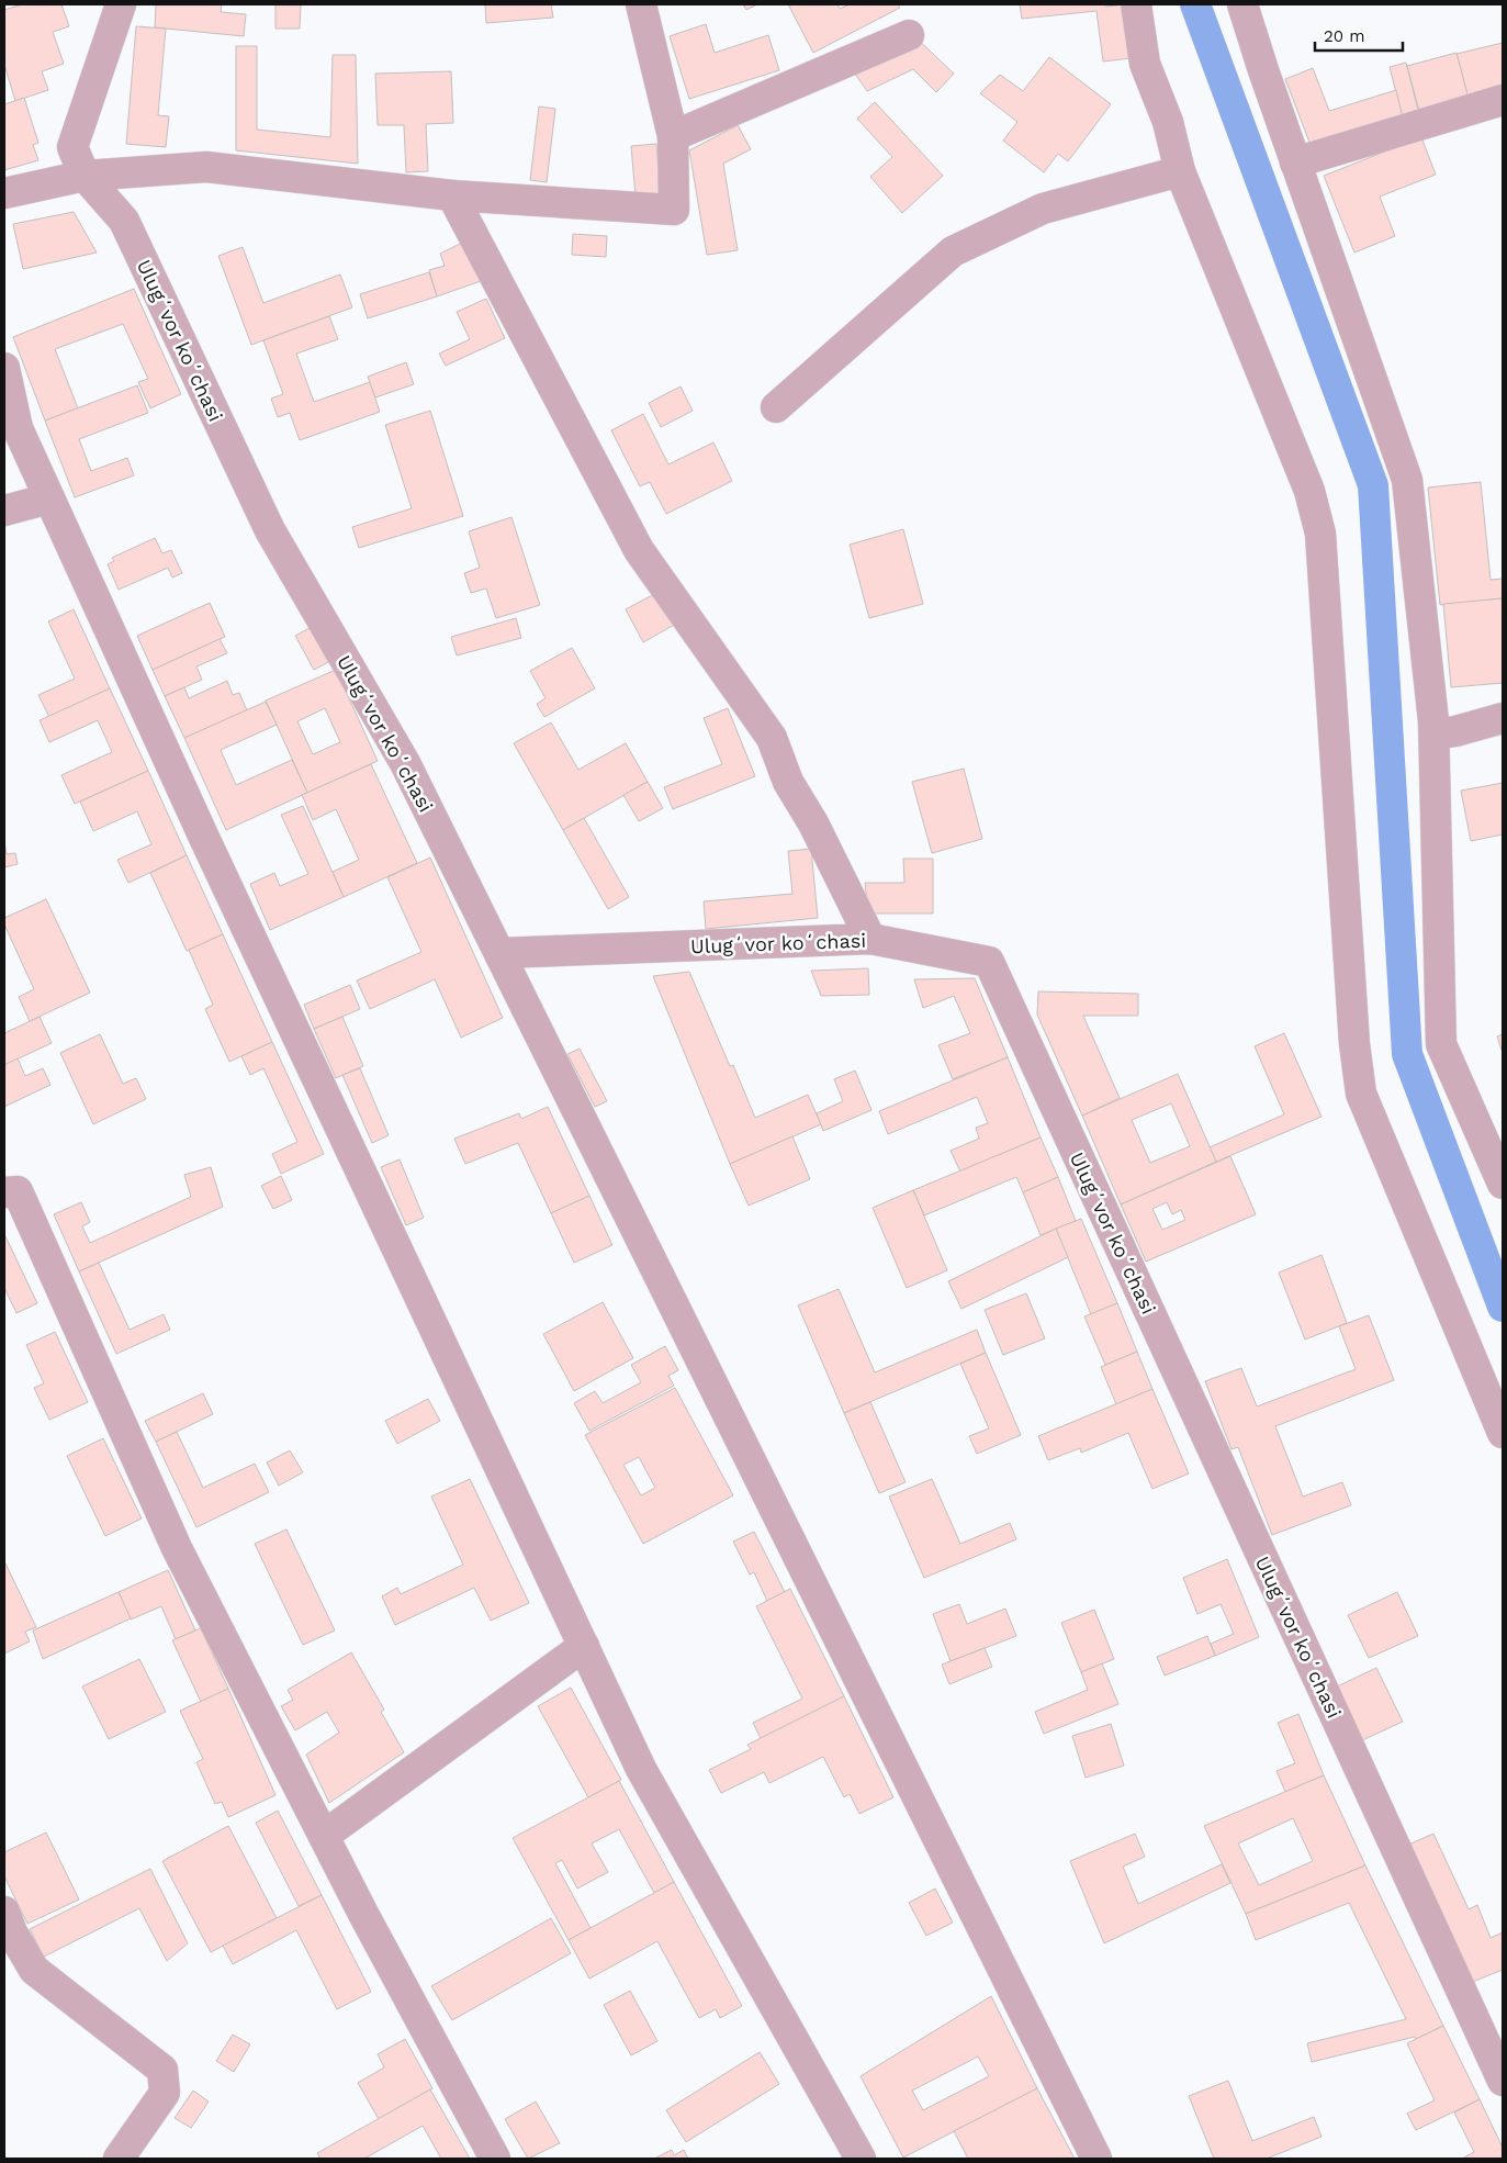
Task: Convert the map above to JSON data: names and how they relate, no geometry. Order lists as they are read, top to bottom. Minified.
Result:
{"streets":{"street":["Ulugʻvor koʻchasi"]},"scale_bar":"20 m"}
